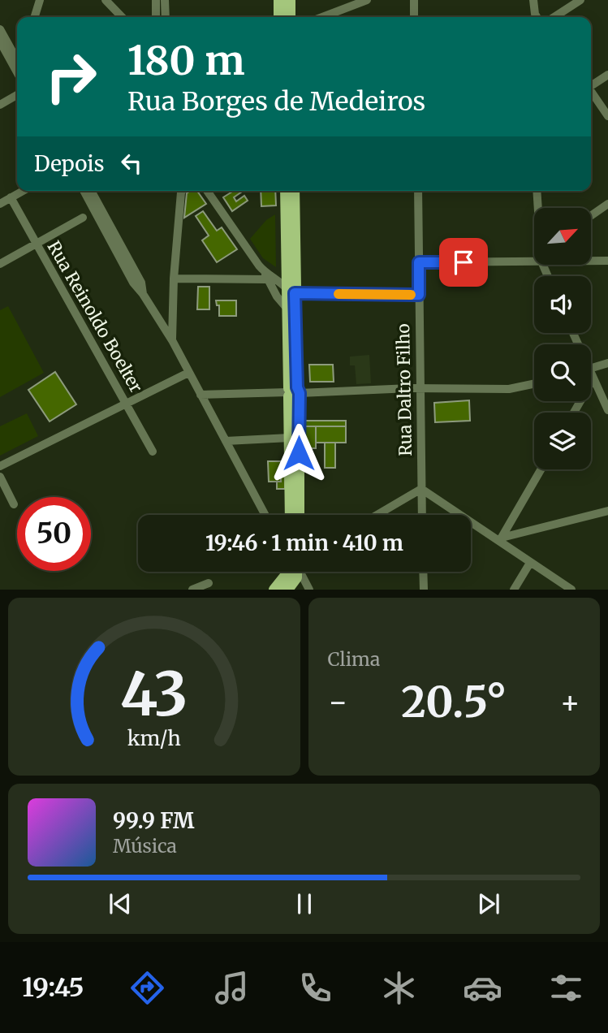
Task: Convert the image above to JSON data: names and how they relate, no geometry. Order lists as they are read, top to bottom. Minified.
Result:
{"streets":{"street":["Rua Reinoldo Boelter","Rua Daltro Filho"]},"north":"top right","page":{"turn":["180 m","Rua Borges de Medeiros"],"then":"Depois","limit":"50","trip":"19:46 · 1 min · 410 m","tile":"Clima","heat":["−","20.5°","+"],"song":["99.9 FM","Música"],"tabs":"19:45","gauge":["43","km/h"]}}
